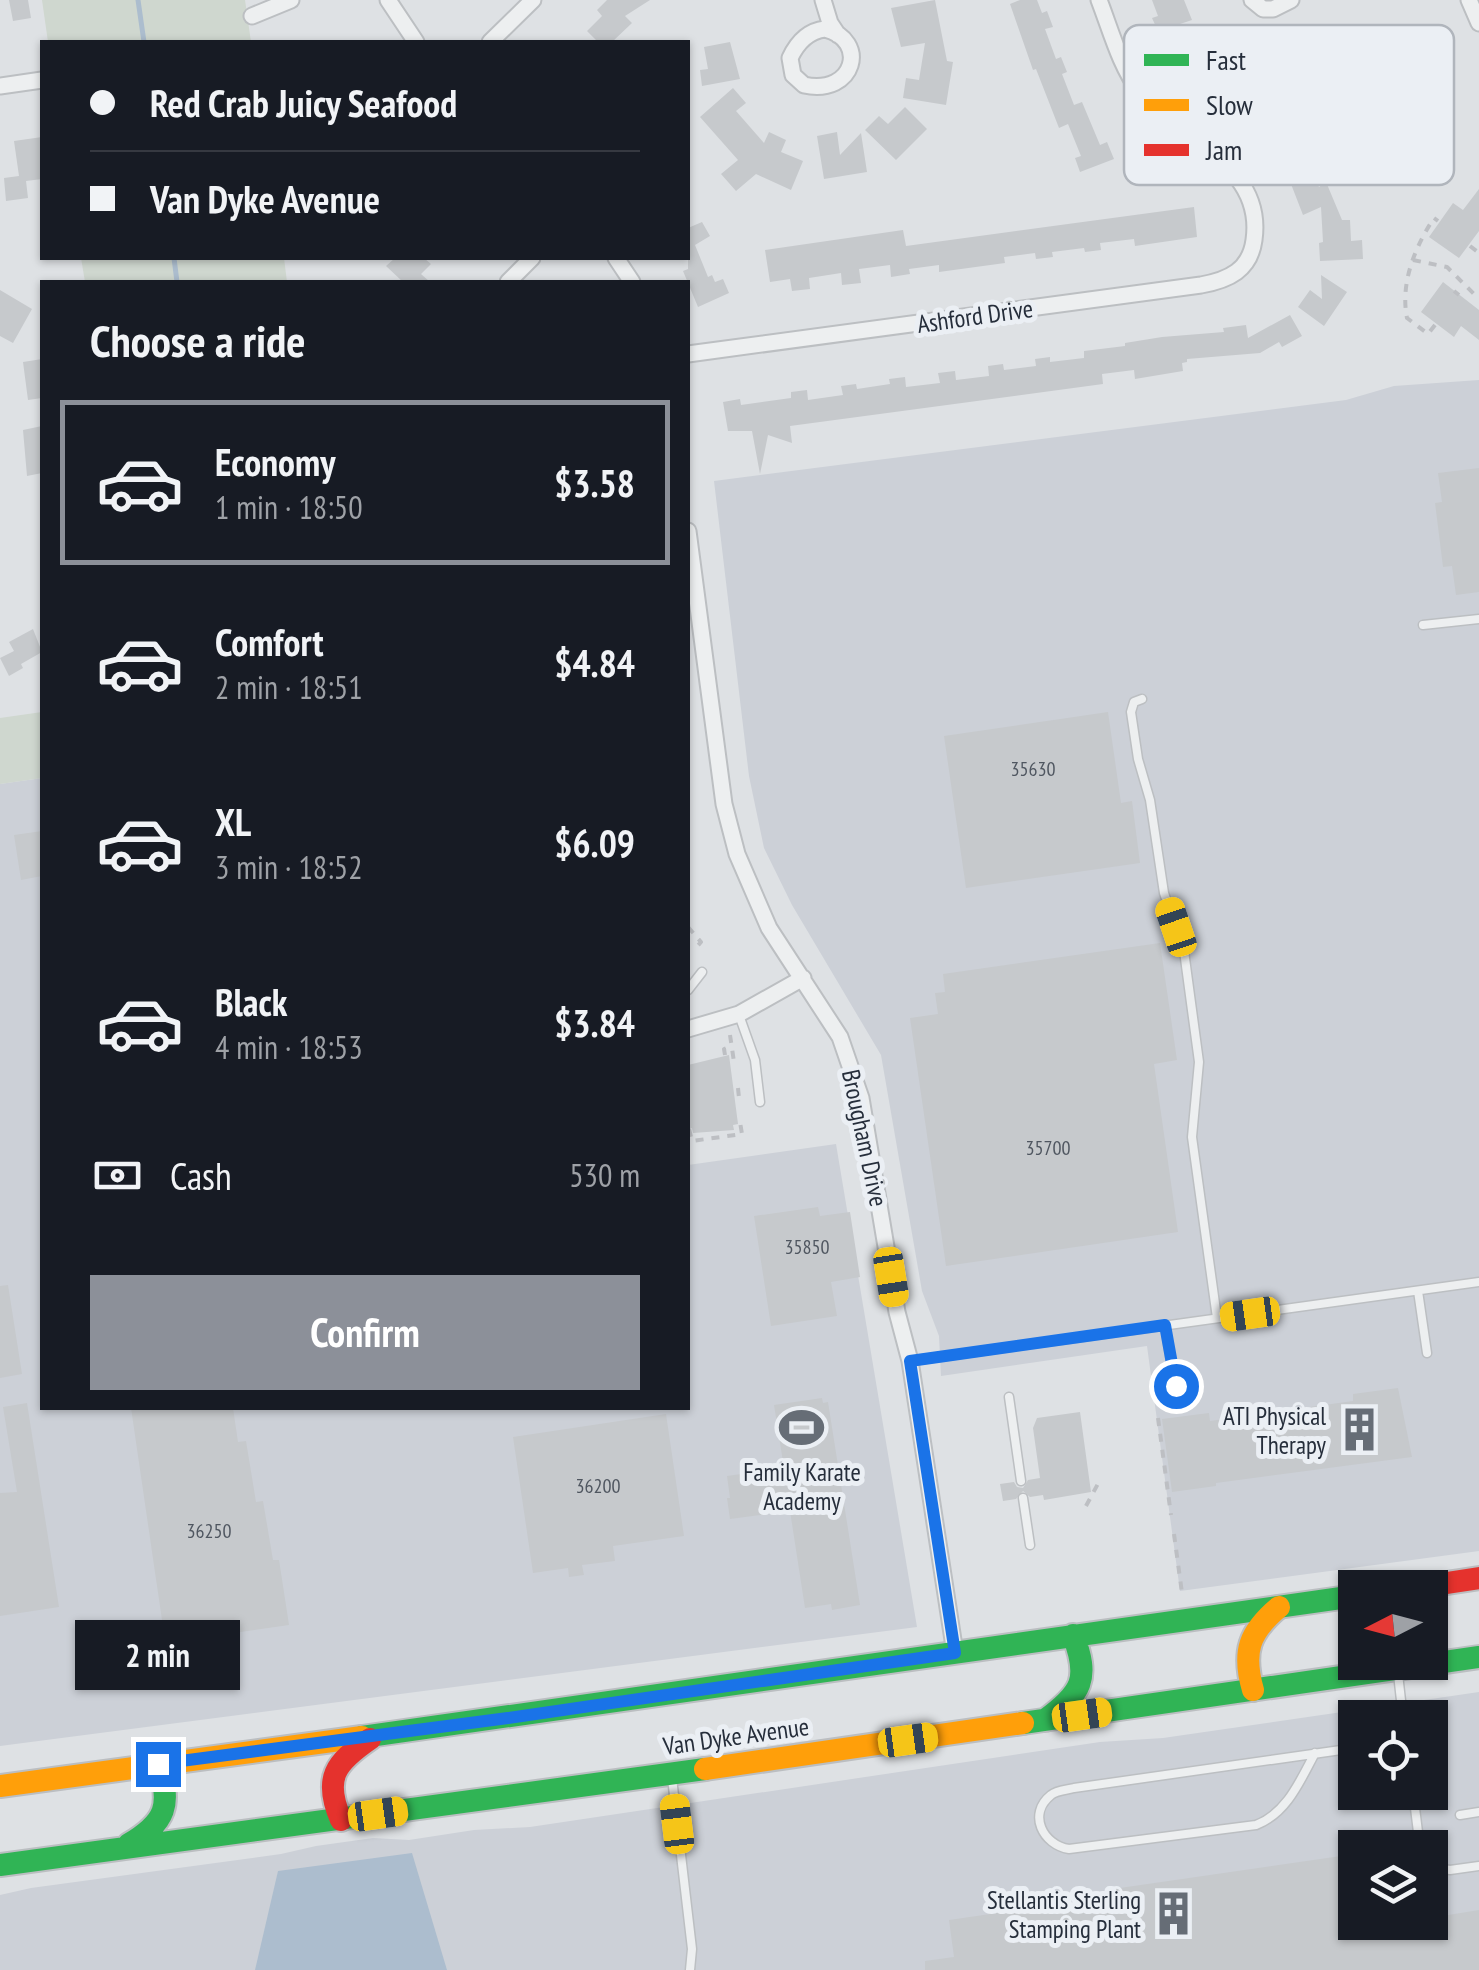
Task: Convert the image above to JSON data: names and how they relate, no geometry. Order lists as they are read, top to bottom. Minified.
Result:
{"streets":{"main road":["Van Dyke Avenue"],"street":["Ashford Drive","Brougham Drive"]},"crossings":[["Brougham Drive","Van Dyke Avenue"]],"places":{"sports":["Family Karate Academy"],"building":["ATI Physical Therapy","Stellantis Sterling Stamping Plant"]},"house_numbers":["35630","35700","35850","36200","36250"],"legend":["Fast","Slow","Jam"],"north":"left","page":{"banner":["Red Crab Juicy Seafood","Van Dyke Avenue"],"heading":"Choose a ride","list":[{"name":"Economy","note":"1 min · 18:50","value":"$3.58"},{"name":"Comfort","note":"2 min · 18:51","value":"$4.84"},{"name":"XL","note":"3 min · 18:52","value":"$6.09"},{"name":"Black","note":"4 min · 18:53","value":"$3.84"}],"pay":["Cash","530 m"],"buttons":"Confirm","bubble":"2 min"}}
